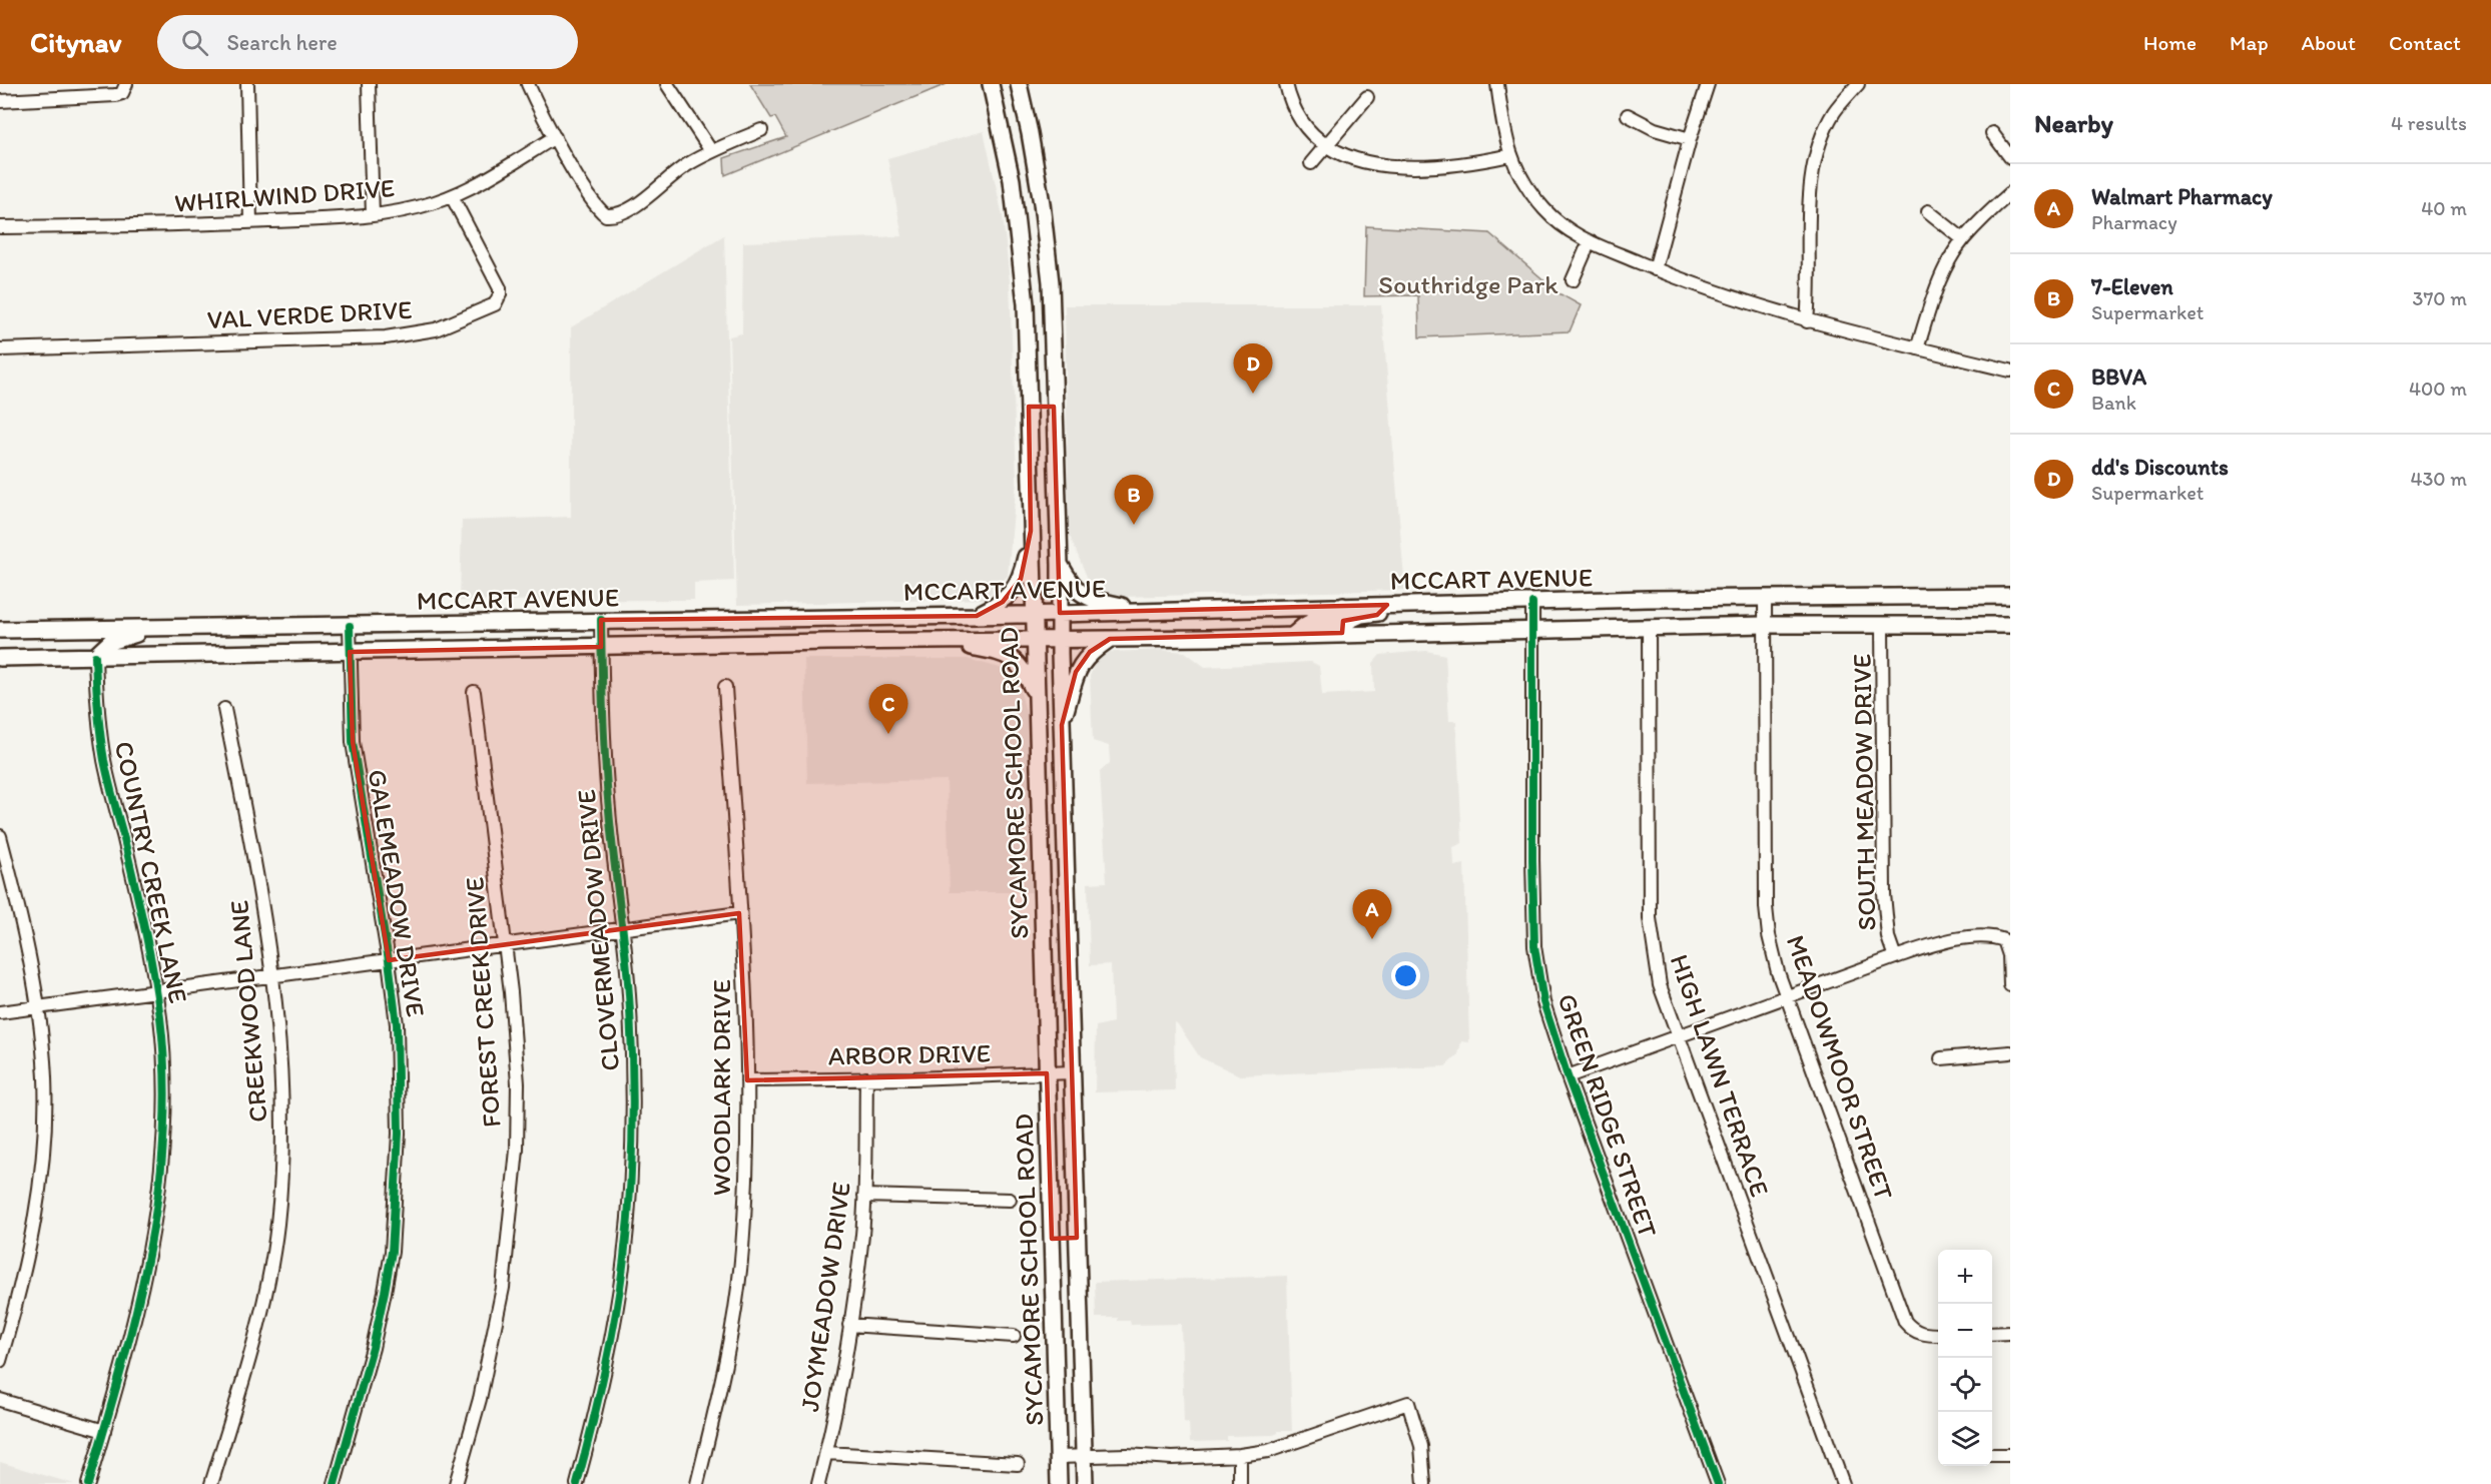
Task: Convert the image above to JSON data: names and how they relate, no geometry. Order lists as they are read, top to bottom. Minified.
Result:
{"streets":{"main road":["MCCART AVENUE","SYCAMORE SCHOOL ROAD"],"street":["WHIRLWIND DRIVE","VAL VERDE DRIVE","SOUTH MEADOW DRIVE","COUNTRY CREEK LANE","GALEMEADOW DRIVE","CLOVERMEADOW DRIVE","FOREST CREEK DRIVE","CREEKWOOD LANE","ARBOR DRIVE","MEADOWMOOR STREET","HIGH LAWN TERRACE","WOODLARK DRIVE","GREEN RIDGE STREET","JOYMEADOW DRIVE"]},"crossings":[["WHIRLWIND DRIVE","VAL VERDE DRIVE"],["MCCART AVENUE","SYCAMORE SCHOOL ROAD"],["MCCART AVENUE","SOUTH MEADOW DRIVE"],["MCCART AVENUE","COUNTRY CREEK LANE"],["MCCART AVENUE","GALEMEADOW DRIVE"],["MCCART AVENUE","CLOVERMEADOW DRIVE"],["MCCART AVENUE","MEADOWMOOR STREET"],["MCCART AVENUE","HIGH LAWN TERRACE"],["MCCART AVENUE","GREEN RIDGE STREET"],["SYCAMORE SCHOOL ROAD","ARBOR DRIVE"],["ARBOR DRIVE","WOODLARK DRIVE"],["ARBOR DRIVE","JOYMEADOW DRIVE"]],"parks":["Southridge Park"],"page":{"header":"Citynav","search":"Search here","nav":["Home","Map","About","Contact"],"heading":["Nearby","4 results"],"list":[{"mark":"A","name":"Walmart Pharmacy","note":"Pharmacy","value":"40 m"},{"mark":"B","name":"7-Eleven","note":"Supermarket","value":"370 m"},{"mark":"C","name":"BBVA","note":"Bank","value":"400 m"},{"mark":"D","name":"dd's Discounts","note":"Supermarket","value":"430 m"}],"pins":["D","B","C","A"],"map_buttons":["+","−"]}}
